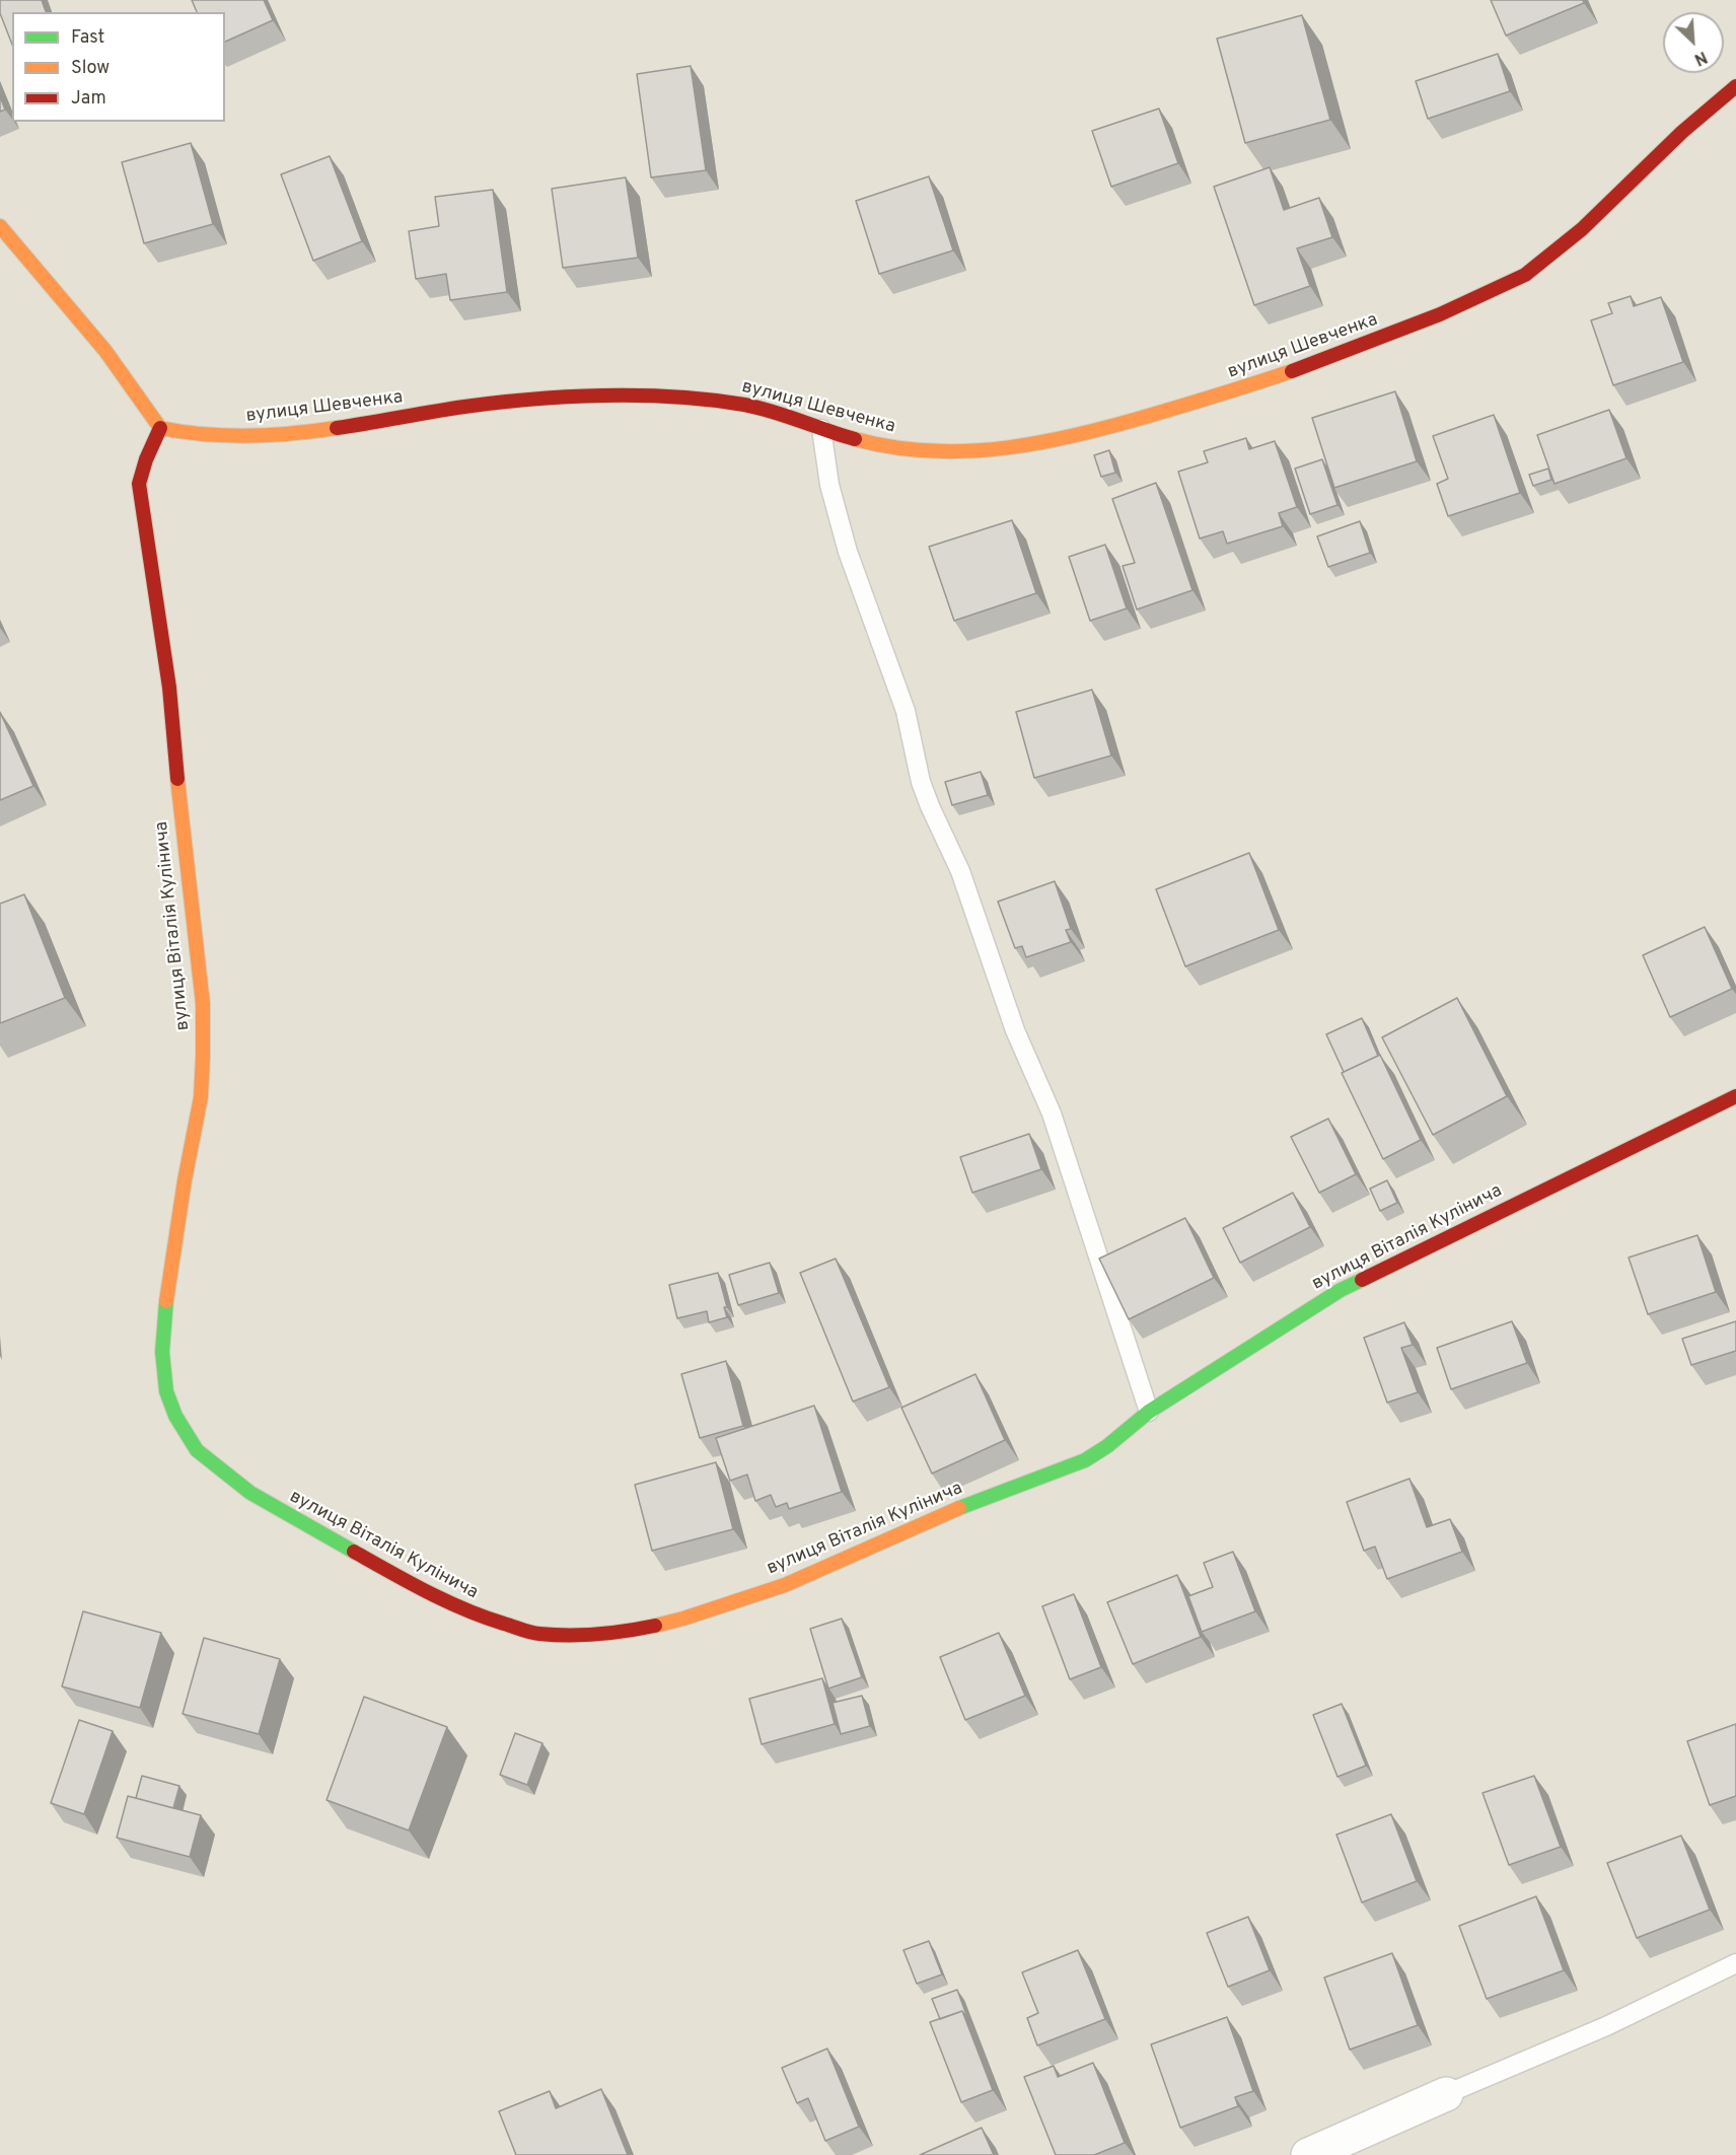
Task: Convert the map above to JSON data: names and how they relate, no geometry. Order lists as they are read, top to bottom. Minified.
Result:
{"streets":{"street":["вулиця Шевченка","вулиця Віталія Кулінича"]},"crossings":[["вулиця Шевченка","вулиця Віталія Кулінича"]],"legend":["Fast","Slow","Jam"],"north":"bottom right"}
